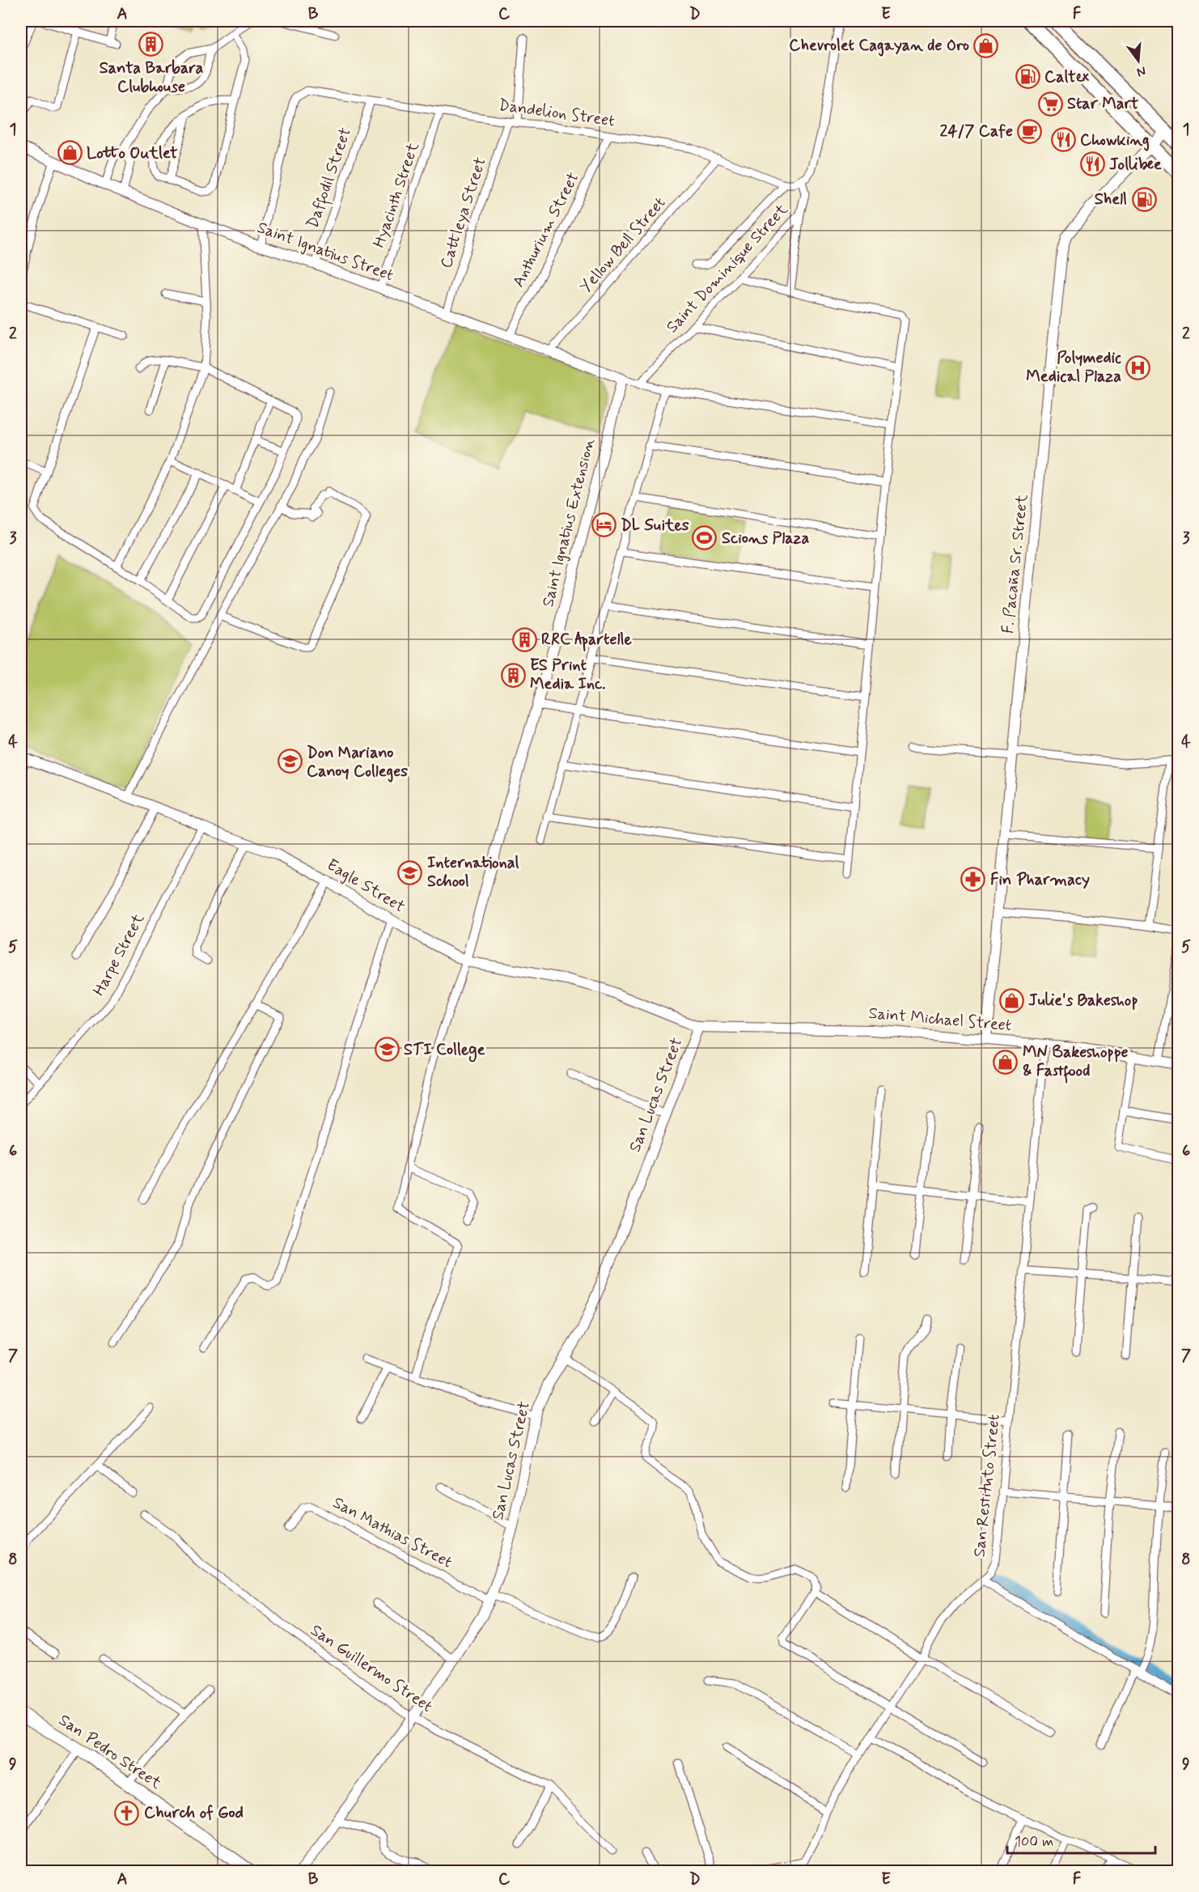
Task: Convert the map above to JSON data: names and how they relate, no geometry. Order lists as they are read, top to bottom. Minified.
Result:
{"streets":{"main road":["San Pedro Street"],"street":["Dandelion Street","Daffodil Street","Hyacinth Street","Cattleya Street","Anthurium Street","Yellow Bell Street","Saint Ignatius Street","Saint Dominique Street","Saint Ignatius Extension","F. Pacaña Sr. Street","Eagle Street","Harpe Street","Saint Michael Street","San Lucas Street","San Restituto Street","San Mathias Street","San Guillermo Street"]},"crossings":[["Dandelion Street","Daffodil Street"],["Dandelion Street","Hyacinth Street"],["Dandelion Street","Cattleya Street"],["Dandelion Street","Anthurium Street"],["Dandelion Street","Yellow Bell Street"],["Dandelion Street","Saint Ignatius Street"],["Daffodil Street","Saint Ignatius Street"],["Hyacinth Street","Saint Ignatius Street"],["Cattleya Street","Saint Ignatius Street"],["Anthurium Street","Saint Ignatius Street"],["Yellow Bell Street","Saint Ignatius Street"],["Saint Ignatius Street","Saint Ignatius Extension"],["Saint Ignatius Extension","Eagle Street"],["F. Pacaña Sr. Street","Saint Michael Street"],["Eagle Street","Harpe Street"],["Eagle Street","Saint Michael Street"],["Eagle Street","San Lucas Street"],["Saint Michael Street","San Lucas Street"],["Saint Michael Street","San Restituto Street"],["San Lucas Street","San Mathias Street"],["San Lucas Street","San Guillermo Street"]],"places":{"building":["Santa Barbara Clubhouse","RRC Apartelle","ES Print Media Inc."],"shop":["Chevrolet Cagayan de Oro","Lotto Outlet","Julie's Bakeshop","MN Bakeshoppe & Fastfood"],"fuel station":["Caltex","Shell"],"supermarket":["Star Mart"],"cafe":["24/7 Cafe"],"restaurant":["Chowking","Jollibee"],"hospital":["Polymedic Medical Plaza"],"hotel":["DL Suites"],"sports":["Scions Plaza"],"school or university":["Don Mariano Canoy Colleges","International School","STI College"],"pharmacy":["Fin Pharmacy"],"church":["Church of God"]},"scale_bar":"100 m","north":"bottom","grid":{"columns":["A","B","C","D","E","F"],"rows":["1","2","3","4","5","6","7","8","9"]}}
